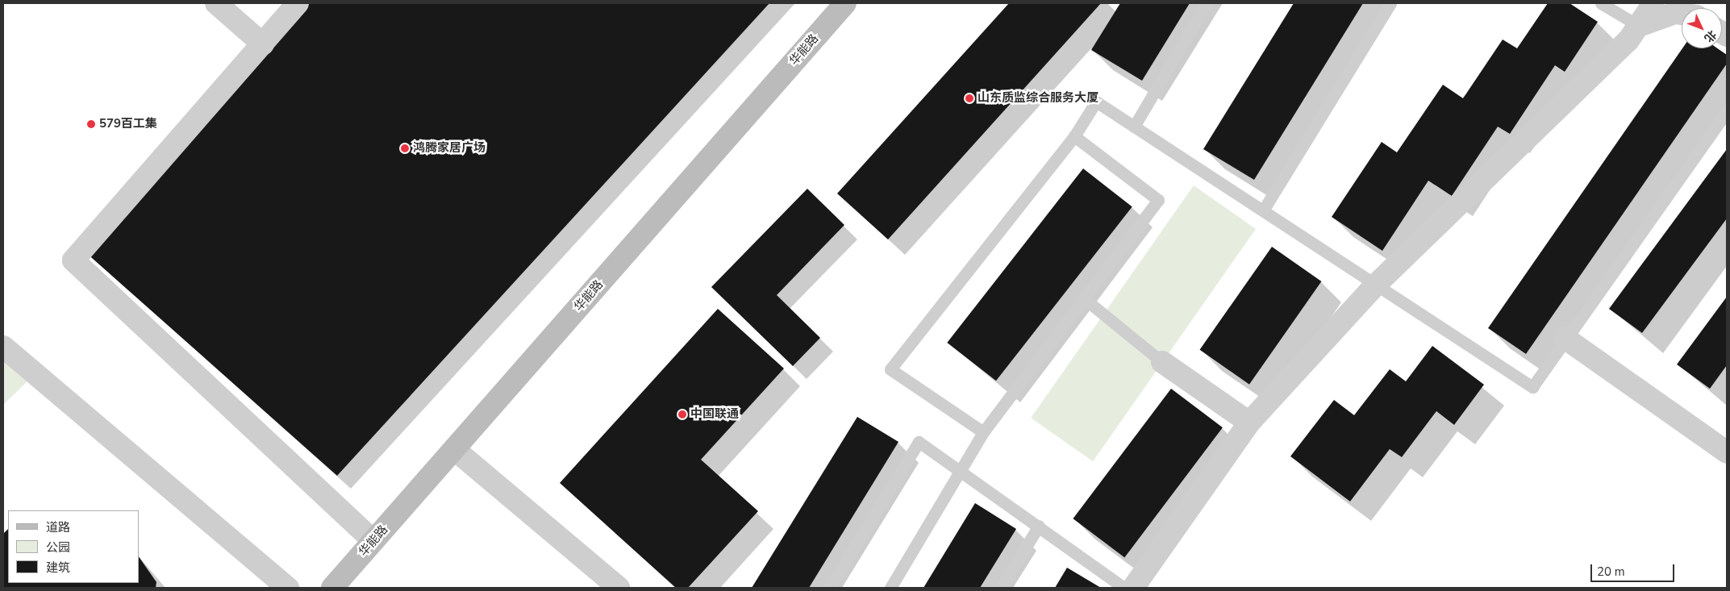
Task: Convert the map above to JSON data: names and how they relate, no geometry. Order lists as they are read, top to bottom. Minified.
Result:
{"streets":{"street":["华能路"]},"places":["山东质监综合服务大厦","579百工集","鸿腾家居广场","中国联通"],"legend":["道路","公园","建筑"],"scale_bar":"20 m","north":"bottom right"}
